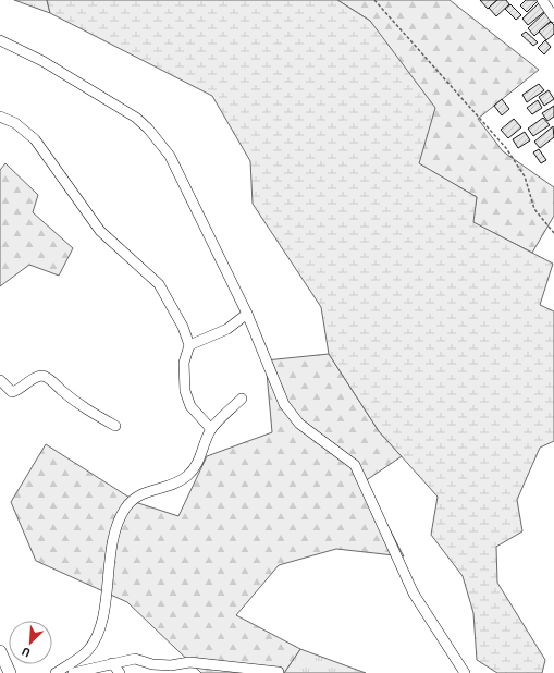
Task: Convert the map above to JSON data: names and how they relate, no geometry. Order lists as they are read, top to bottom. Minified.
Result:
{"north":"bottom left"}
